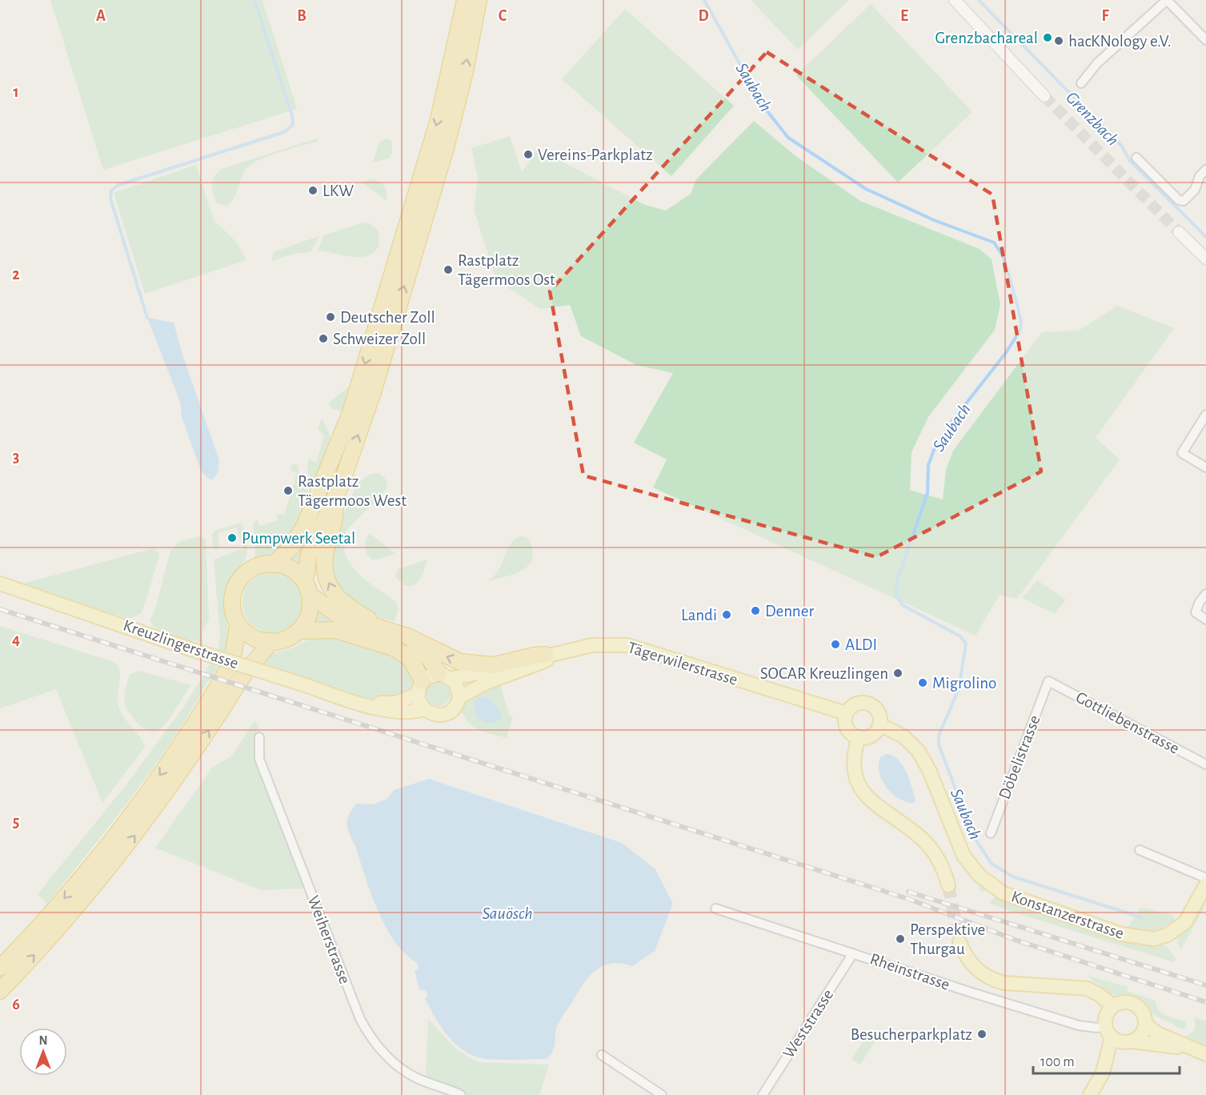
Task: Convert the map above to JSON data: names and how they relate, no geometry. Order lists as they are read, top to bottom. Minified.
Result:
{"streets":{"main road":["Kreuzlingerstrasse","Tägerwilerstrasse","Konstanzerstrasse"],"street":["Gottliebenstrasse","Döbelistrasse","Weiherstrasse","Rheinstrasse","Weststrasse"]},"crossings":[["Tägerwilerstrasse","Konstanzerstrasse"],["Gottliebenstrasse","Döbelistrasse"],["Rheinstrasse","Weststrasse"]],"water":["Saubach","Grenzbach","Sauösch"],"places":["Grenzbachareal","hacKNology e.V.","Vereins-Parkplatz","LKW","Rastplatz Tägermoos Ost","Deutscher Zoll","Schweizer Zoll","Rastplatz Tägermoos West","Pumpwerk Seetal","Denner","Landi","ALDI","SOCAR Kreuzlingen","Migrolino","Perspektive Thurgau","Besucherparkplatz"],"scale_bar":"100 m","north":"top","grid":{"columns":["A","B","C","D","E","F"],"rows":["1","2","3","4","5","6"]}}
